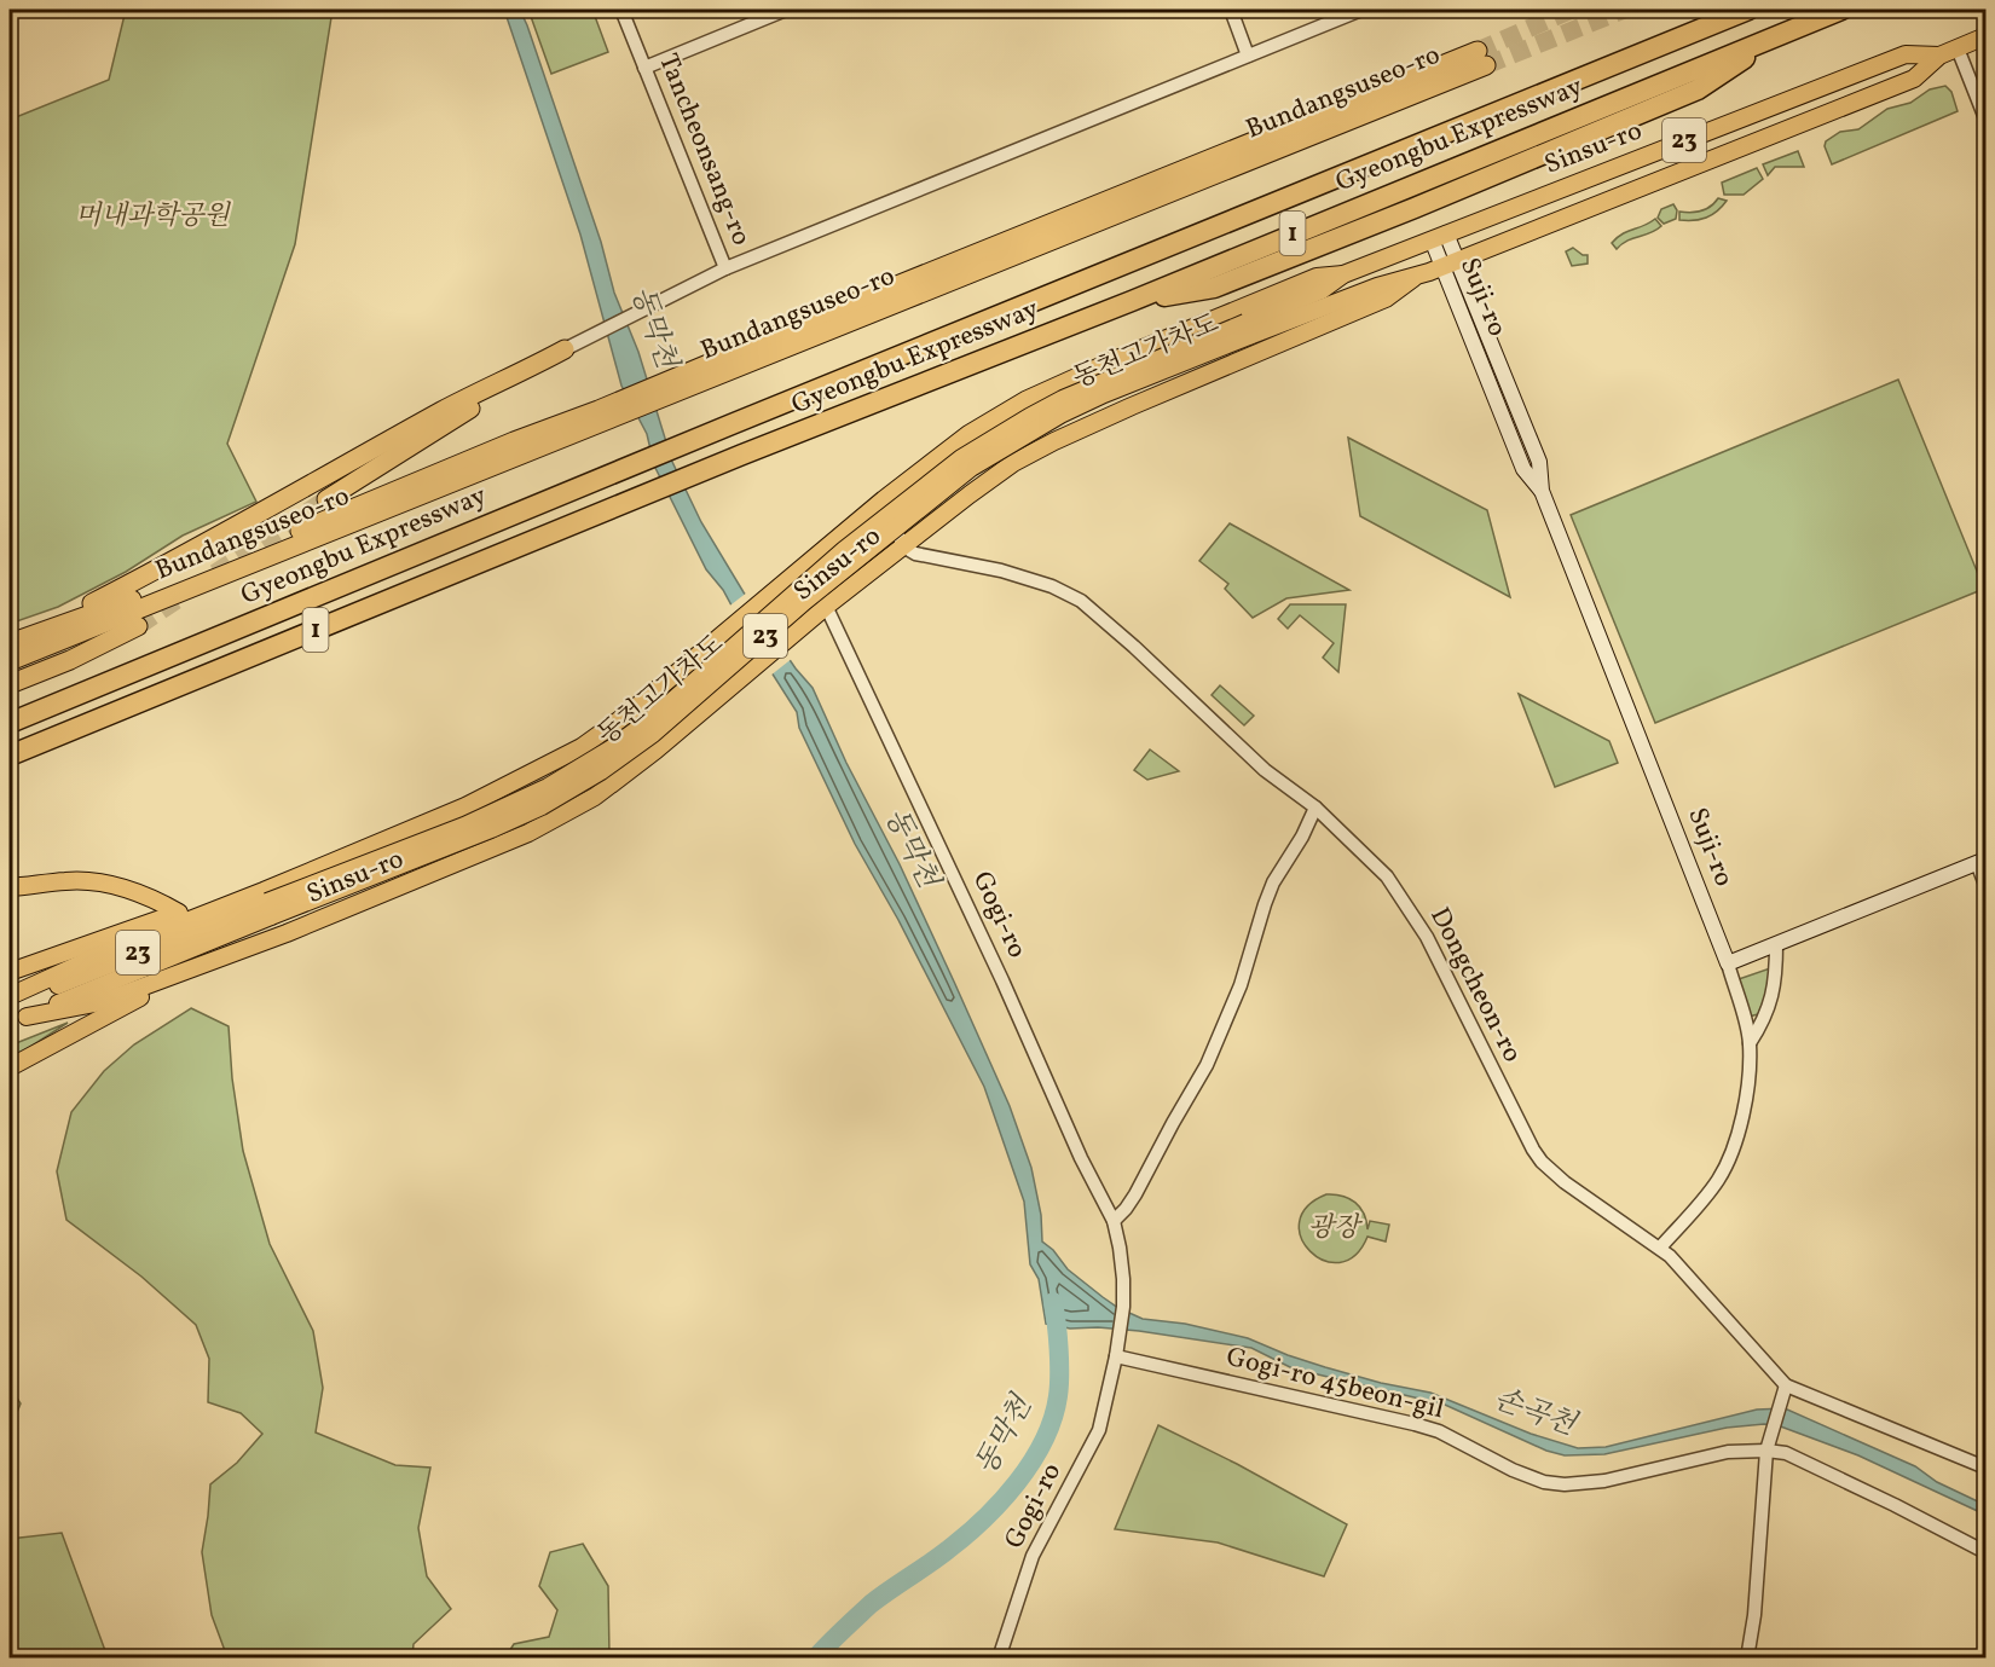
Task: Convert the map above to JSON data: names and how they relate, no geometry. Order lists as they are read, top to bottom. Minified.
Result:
{"streets":{"highway":["Bundangsuseo-ro","Gyeongbu Expressway","1"],"main road":["23","Sinsu-ro","Suji-ro","동천고가차도"],"street":["Tancheonsang-ro","Gogi-ro","Dongcheon-ro","Gogi-ro 45beon-gil"]},"crossings":[["23","Sinsu-ro"],["23","동천고가차도"],["Sinsu-ro","Suji-ro"],["Sinsu-ro","동천고가차도"],["Sinsu-ro","Gogi-ro"],["Sinsu-ro","Dongcheon-ro"],["Suji-ro","동천고가차도"],["Gogi-ro","Gogi-ro 45beon-gil"]],"water":["동막천","손곡천"],"parks":["머내과학공원","광장"]}
